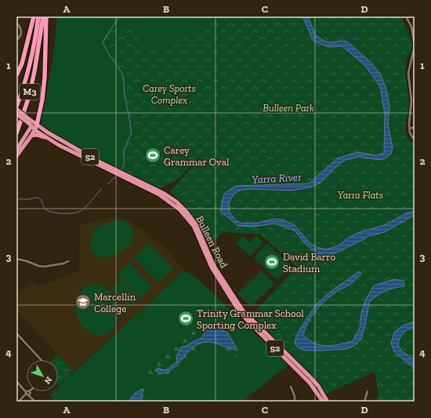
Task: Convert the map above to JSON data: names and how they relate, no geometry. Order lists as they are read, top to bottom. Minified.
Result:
{"streets":{"highway":["M3","52","Bulleen Road"]},"crossings":[["M3","Bulleen Road"]],"water":["Yarra River"],"parks":["Carey Sports Complex","Bulleen Park","Yarra Flats"],"places":{"sports":["Carey Grammar Oval","David Barro Stadium","Trinity Grammar School Sporting Complex"],"school or university":["Marcellin College"]},"north":"bottom right","grid":{"columns":["A","B","C","D"],"rows":["1","2","3","4"]}}
